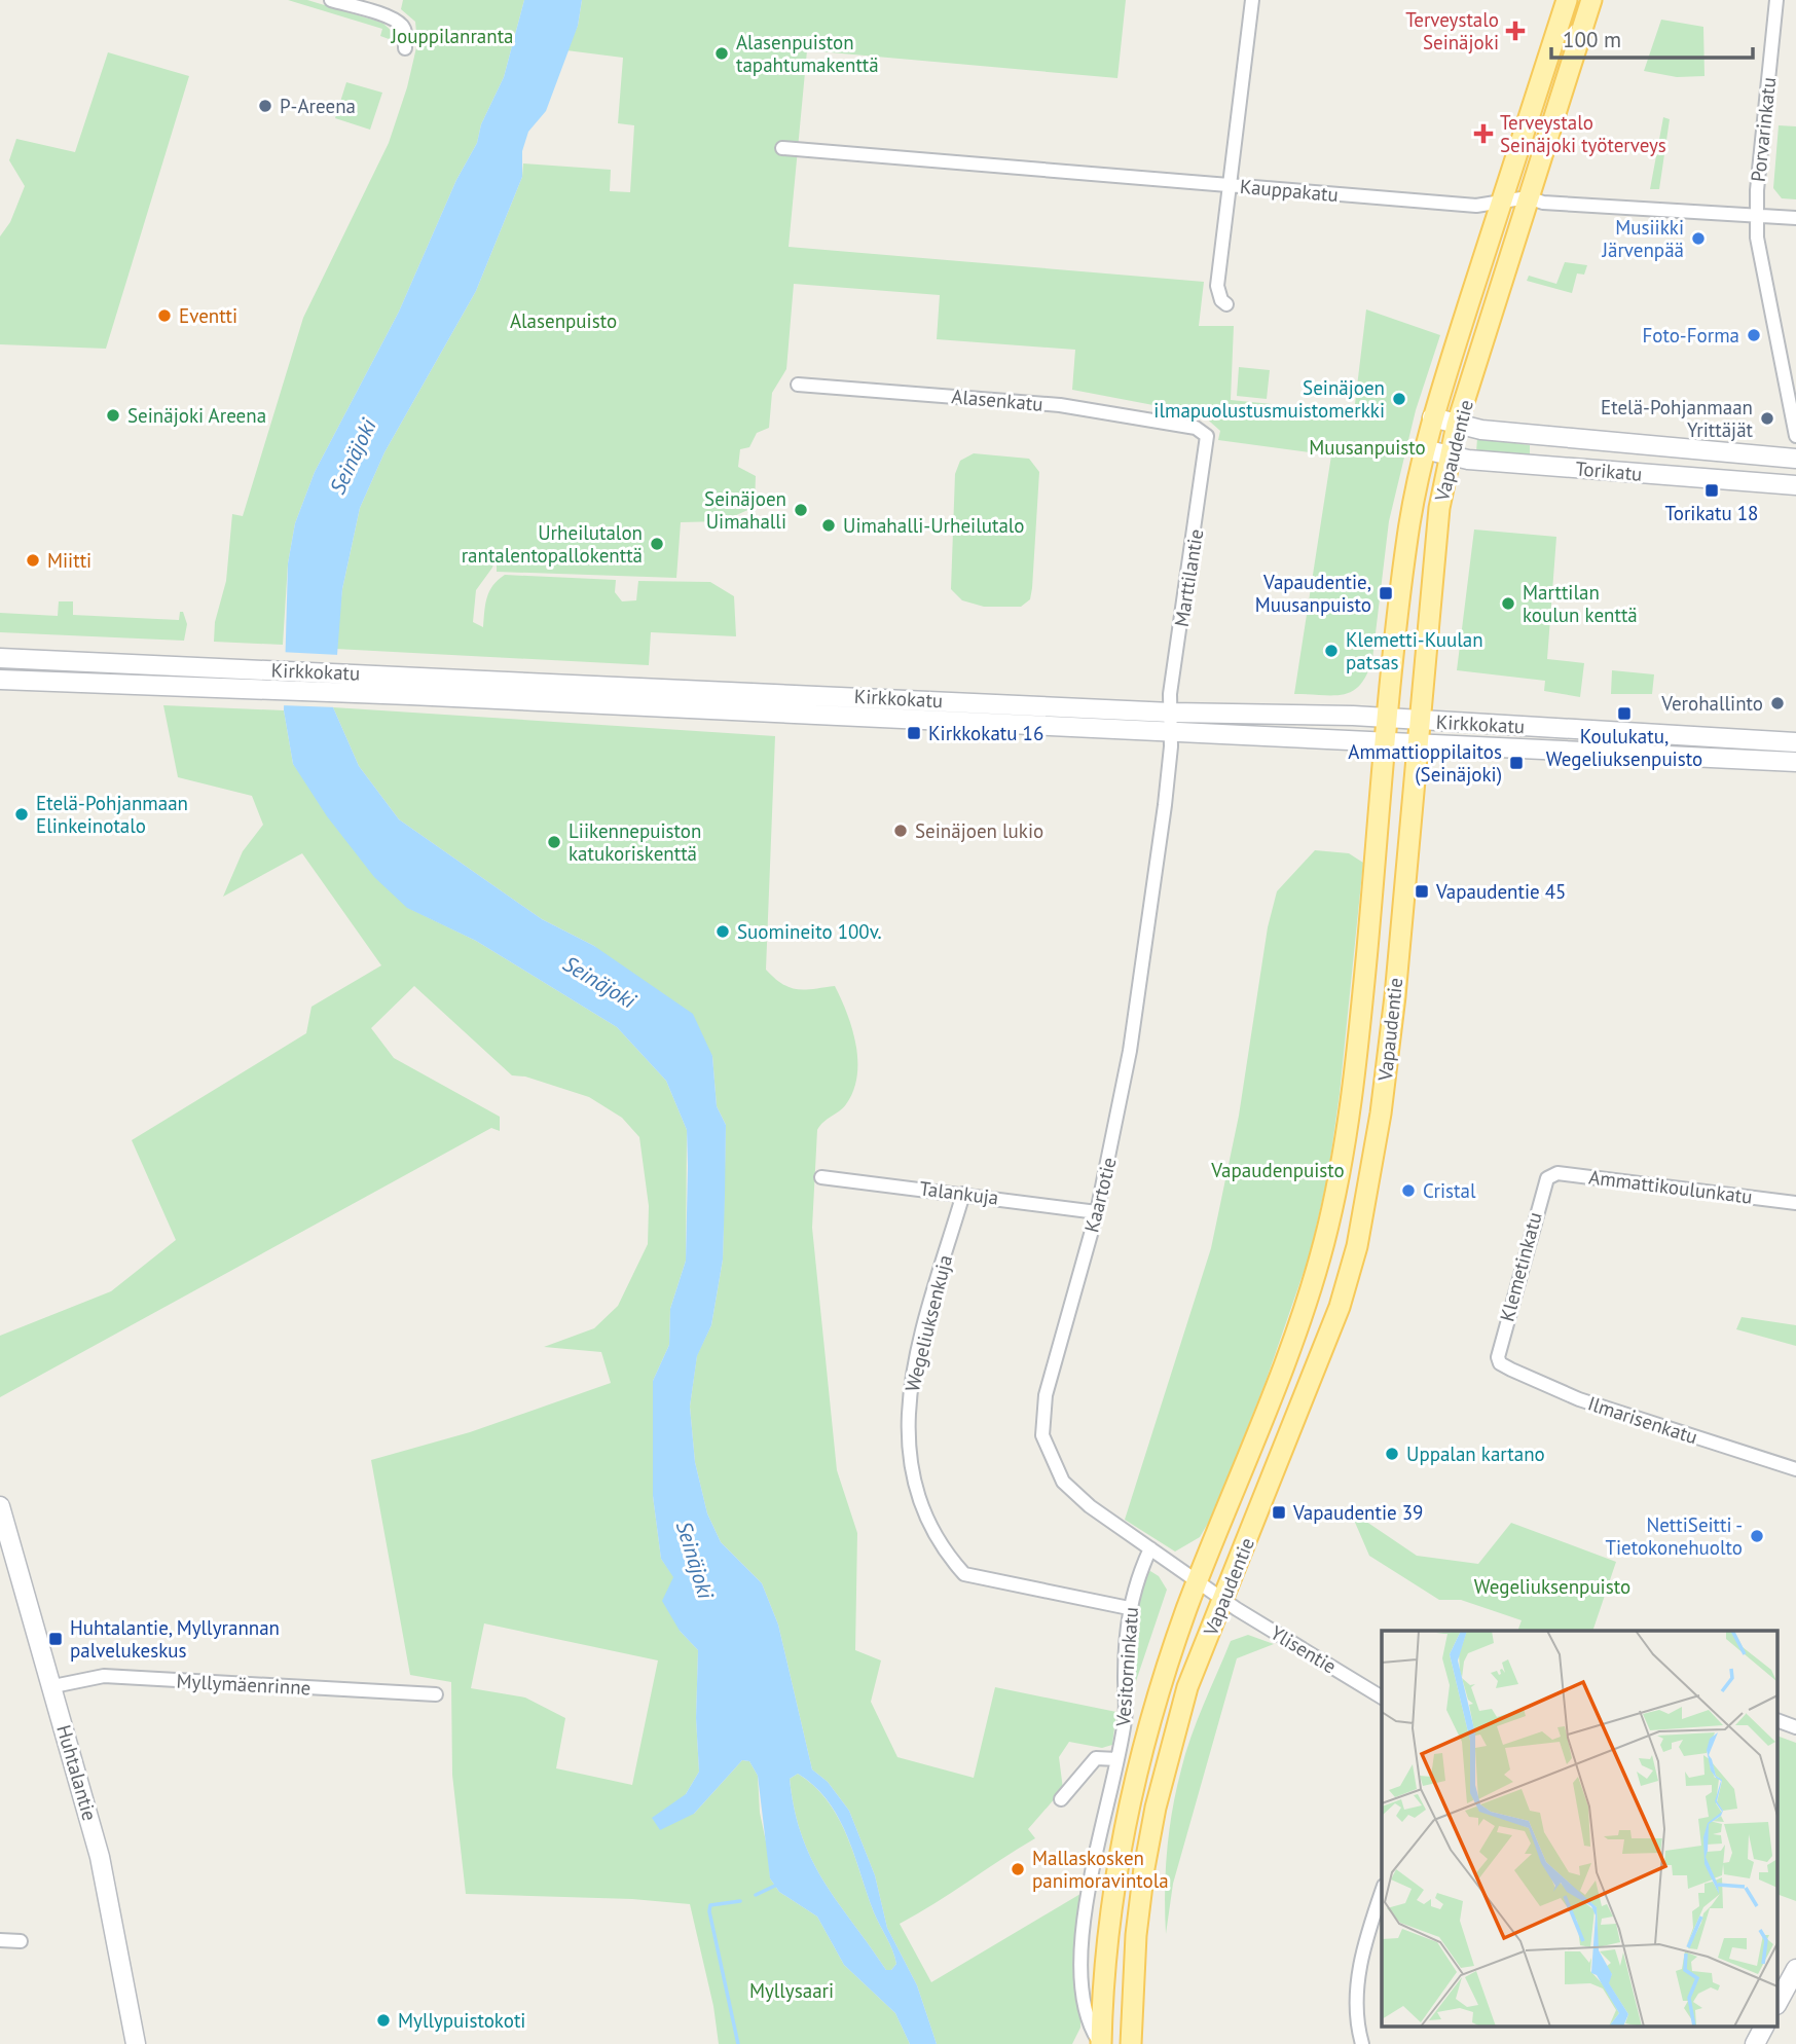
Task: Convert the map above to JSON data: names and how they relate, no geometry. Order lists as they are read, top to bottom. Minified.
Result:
{"streets":{"main road":["Vapaudentie","Torikatu","Kirkkokatu","Huhtalantie"],"street":["Porvarinkatu","Kauppakatu","Alasenkatu","Marttilantie","Ammattikoulunkatu","Talankuja","Kaartotie","Klemetinkatu","Wegeliuksenkuja","Ilmarisenkatu","Ylisentie","Vesitorninkatu","Myllymäenrinne"]},"crossings":[["Porvarinkatu","Kauppakatu"],["Kauppakatu","Vapaudentie"],["Alasenkatu","Marttilantie"],["Vapaudentie","Torikatu"],["Vapaudentie","Kirkkokatu"],["Vapaudentie","Kaartotie"],["Vapaudentie","Ylisentie"],["Vapaudentie","Vesitorninkatu"],["Marttilantie","Kirkkokatu"],["Marttilantie","Kaartotie"],["Kirkkokatu","Kaartotie"],["Ammattikoulunkatu","Klemetinkatu"],["Talankuja","Kaartotie"],["Talankuja","Wegeliuksenkuja"],["Kaartotie","Ylisentie"],["Kaartotie","Vesitorninkatu"],["Klemetinkatu","Ilmarisenkatu"],["Wegeliuksenkuja","Vesitorninkatu"],["Myllymäenrinne","Huhtalantie"]],"water":["Seinäjoki"],"parks":["Jouppilanranta","Alasenpuisto","Muusanpuisto","Vapaudenpuisto","Wegeliuksenpuisto","Myllysaari"],"places":{"health":["Terveystalo Seinäjoki","Terveystalo Seinäjoki työterveys"],"other":["Alasenpuiston tapahtumakenttä","P-Areena","Musiikki Järvenpää","Eventti","Foto-Forma","Seinäjoen ilmapuolustusmuistomerkki","Seinäjoki Areena","Etelä-Pohjanmaan Yrittäjät","Seinäjoen Uimahalli","Uimahalli-Urheilutalo","Urheilutalon rantalentopallokenttä","Miitti","Marttilan koulun kenttä","Klemetti-Kuulan patsas","Verohallinto","Etelä-Pohjanmaan Elinkeinotalo","Seinäjoen lukio","Liikennepuiston katukoriskenttä","Suomineito 100v.","Cristal","Uppalan kartano","NettiSeitti - Tietokonehuolto","Mallaskosken panimoravintola","Myllypuistokoti"],"transit":["Torikatu 18","Vapaudentie, Muusanpuisto","Koulukatu, Wegeliuksenpuisto","Kirkkokatu 16","Ammattioppilaitos (Seinäjoki)","Vapaudentie 45","Vapaudentie 39","Huhtalantie, Myllyrannan palvelukeskus"]},"scale_bar":"100 m"}
